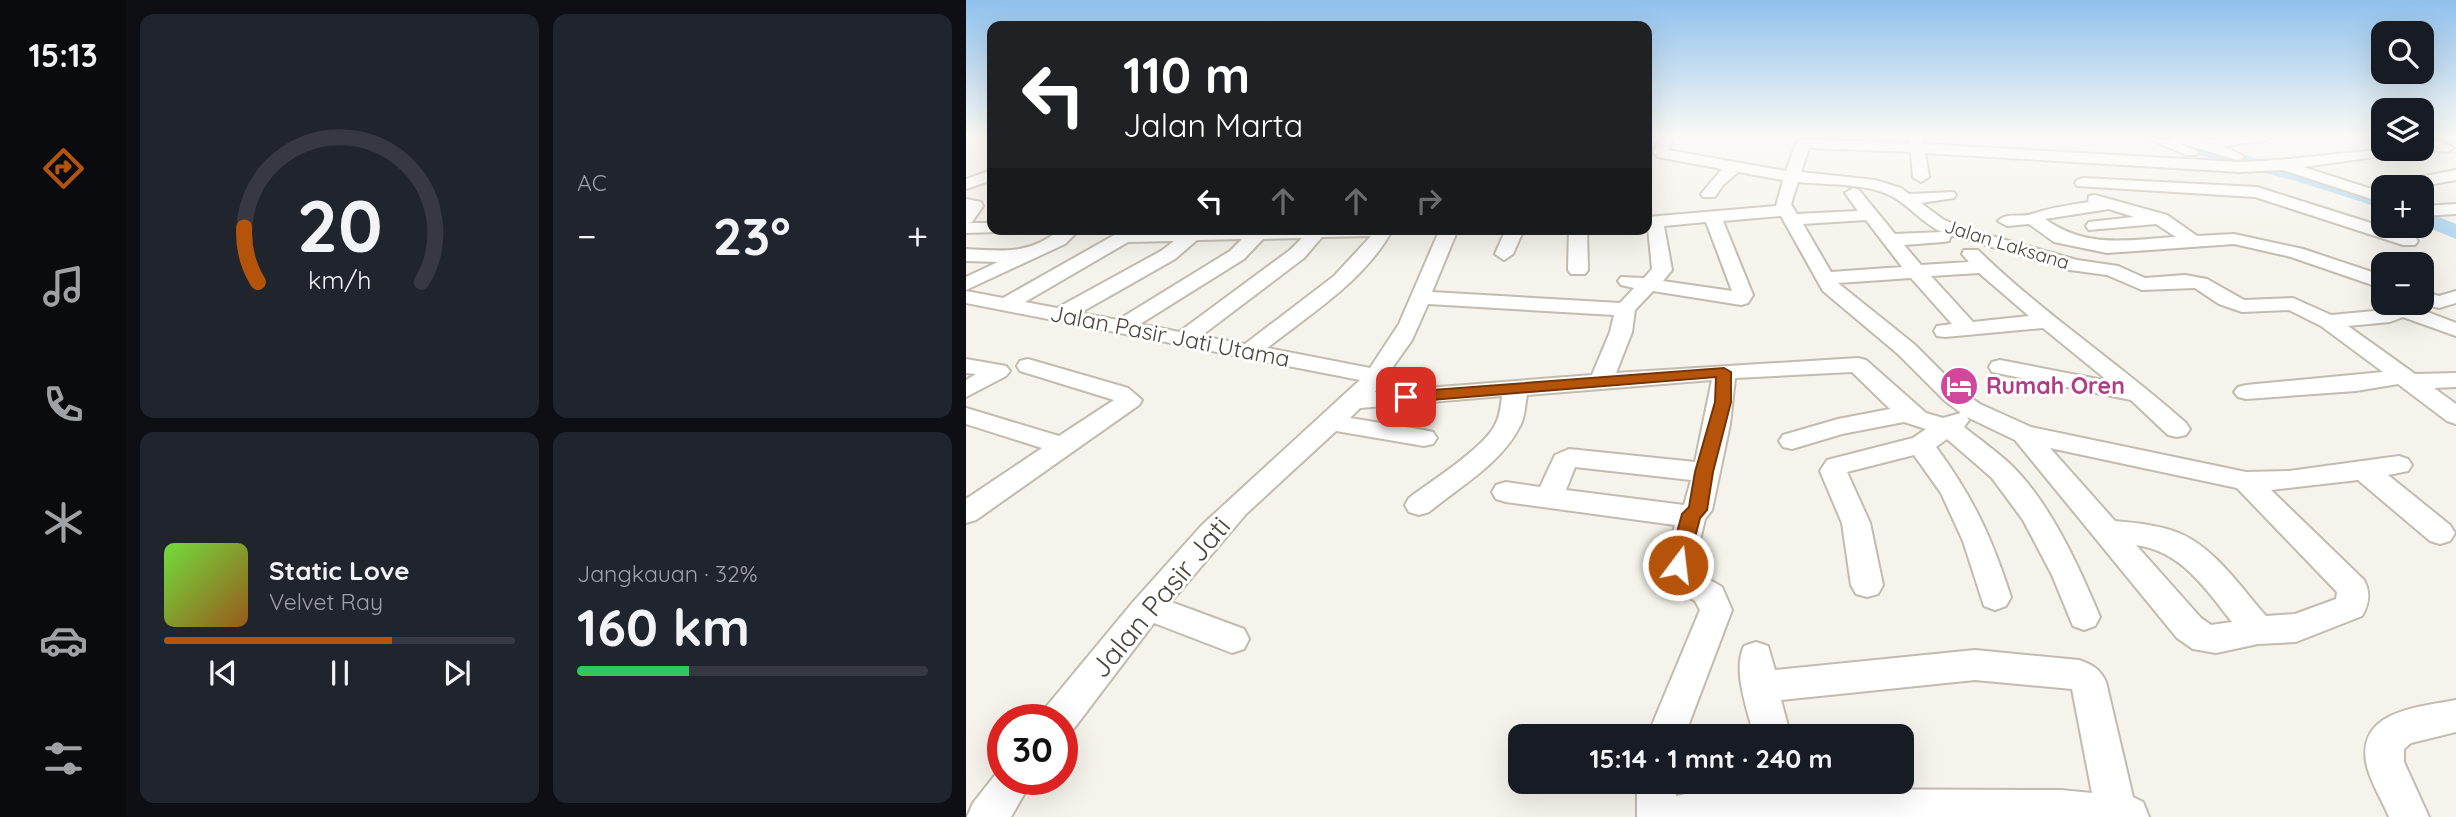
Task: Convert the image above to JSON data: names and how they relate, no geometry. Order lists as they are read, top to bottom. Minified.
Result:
{"streets":{"street":["Jalan Laksana","Jalan Pasir Jati Utama","Jalan Pasir Jati"]},"places":{"hotel":["Rumah Oren"]},"page":{"tabs":"15:13","tile":["AC",["Jangkauan · 32%","160 km"]],"map_buttons":["+","−"],"turn":["110 m","Jalan Marta"],"heat":["−","23°","+"],"song":["Static Love","Velvet Ray"],"limit":"30","trip":"15:14 · 1 mnt · 240 m","gauge":["20","km/h"]}}
